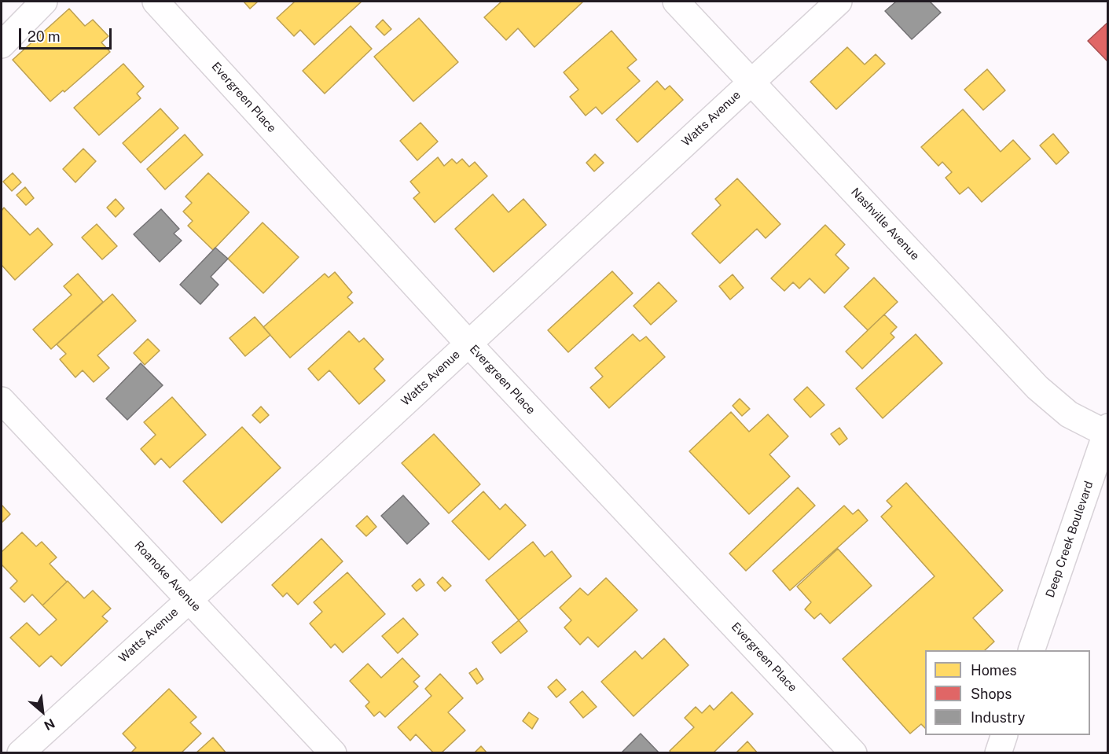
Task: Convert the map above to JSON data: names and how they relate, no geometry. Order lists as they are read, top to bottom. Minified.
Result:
{"streets":{"street":["Evergreen Place","Watts Avenue","Nashville Avenue","Deep Creek Boulevard","Roanoke Avenue"]},"crossings":[["Evergreen Place","Watts Avenue"],["Watts Avenue","Nashville Avenue"],["Watts Avenue","Roanoke Avenue"],["Nashville Avenue","Deep Creek Boulevard"]],"legend":["Homes","Shops","Industry"],"scale_bar":"20 m","north":"bottom right"}
